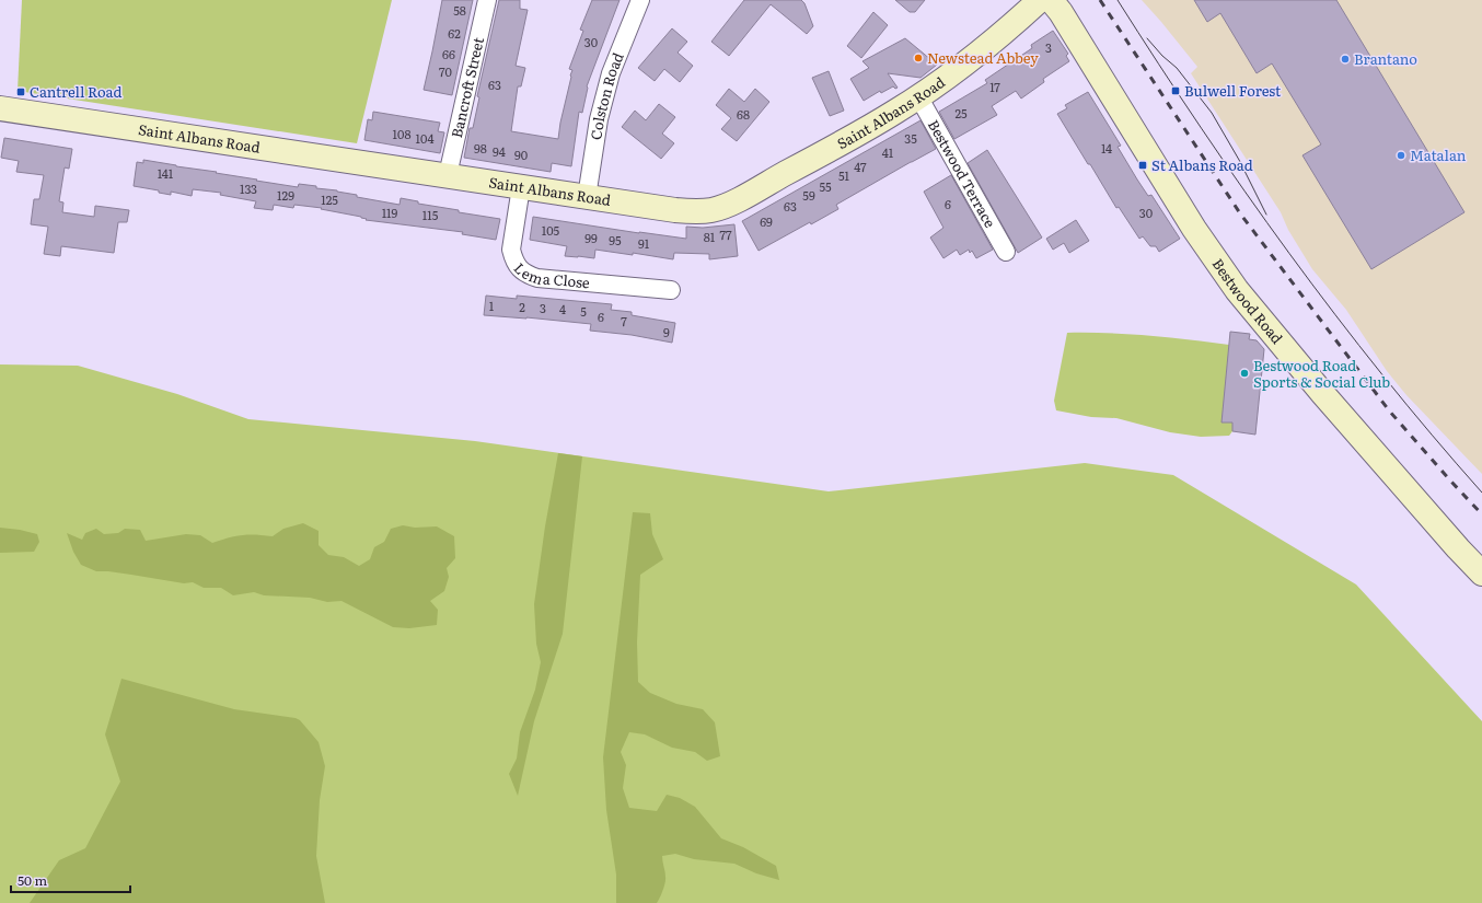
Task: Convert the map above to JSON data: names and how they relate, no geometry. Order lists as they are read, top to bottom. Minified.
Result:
{"streets":{"street":["Bancroft Street","Colston Road","Saint Albans Road","Bestwood Terrace","Lema Close","Bestwood Road"]},"crossings":[["Bancroft Street","Saint Albans Road"],["Colston Road","Saint Albans Road"],["Saint Albans Road","Bestwood Terrace"],["Saint Albans Road","Lema Close"]],"places":{"other":["Newstead Abbey","Brantano","Matalan","Bestwood Road Sports & Social Club"],"transit":["Bulwell Forest","Cantrell Road","St Albans Road"]},"house_numbers":["58","62","30","3","66","70","63","17","25","68","108","104","35","98","14","94","41","90","47","141","51","55","133","129","59","125","6","63","119","30","115","69","105","77","81","99","95","91","1","2","3","4","5","6","7","9"],"scale_bar":"50 m"}
